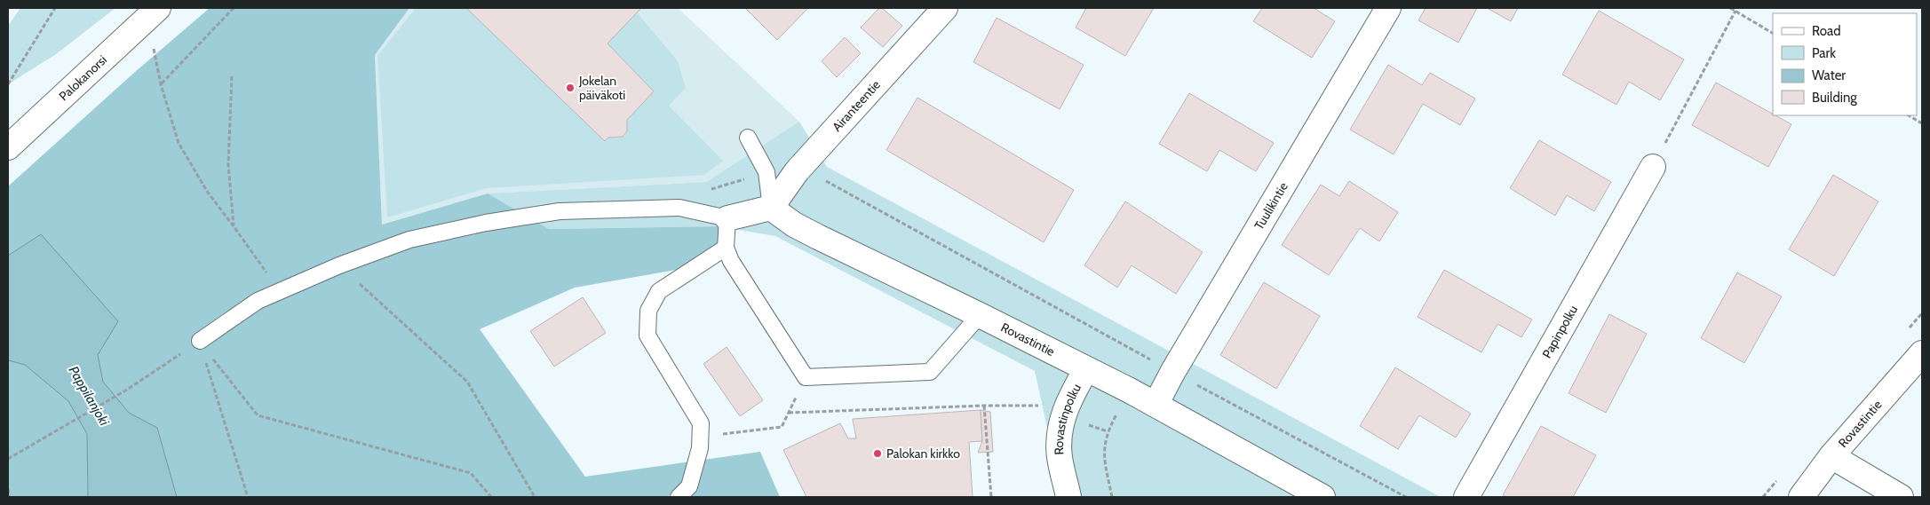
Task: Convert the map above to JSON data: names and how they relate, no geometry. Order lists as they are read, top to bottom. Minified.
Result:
{"streets":{"street":["Palokanorsi","Airanteentie","Tuulikintie","Papinpolku","Rovastintie","Rovastinpolku"]},"crossings":[["Airanteentie","Rovastintie"],["Tuulikintie","Rovastintie"],["Rovastintie","Rovastinpolku"]],"water":["Pappilanjoki"],"places":["Jokelan päiväkoti","Palokan kirkko"],"legend":["Road","Park","Water","Building"]}
